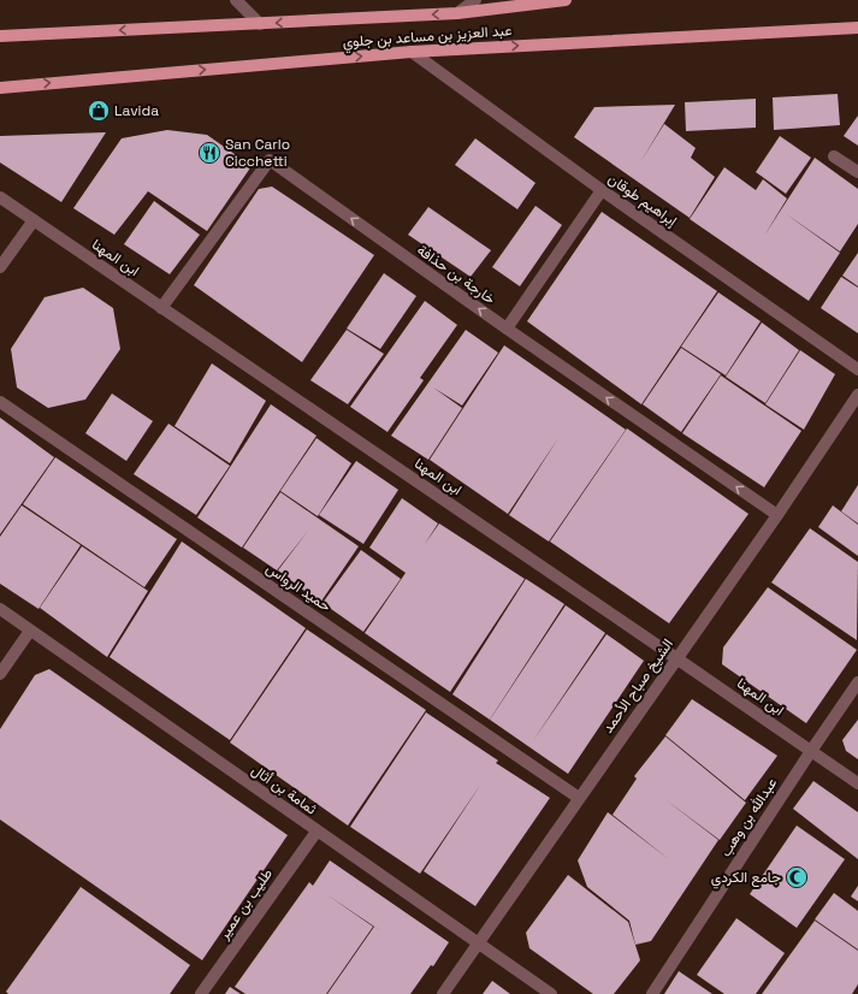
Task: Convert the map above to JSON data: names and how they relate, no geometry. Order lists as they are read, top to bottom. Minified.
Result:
{"streets":{"main road":["عبد العزيز بن مساعد بن جلوي"],"street":["إبراهيم طوقان","ابن المهنا","خارجة بن حذافة","حميد الرواس","الشيخ صباح الأحمد","ثمامة بن أثال","عبدالله بن وهب","طليب بن عمير"]},"crossings":[["عبد العزيز بن مساعد بن جلوي","إبراهيم طوقان"],["ابن المهنا","خارجة بن حذافة"],["ابن المهنا","الشيخ صباح الأحمد"],["ابن المهنا","عبدالله بن وهب"],["خارجة بن حذافة","الشيخ صباح الأحمد"],["حميد الرواس","الشيخ صباح الأحمد"],["الشيخ صباح الأحمد","ثمامة بن أثال"],["ثمامة بن أثال","طليب بن عمير"]],"one_way":["خارجة بن حذافة"],"places":{"shop":["Lavida"],"restaurant":["San Carlo Cicchetti"],"mosque":["جامع الكردي"]}}
